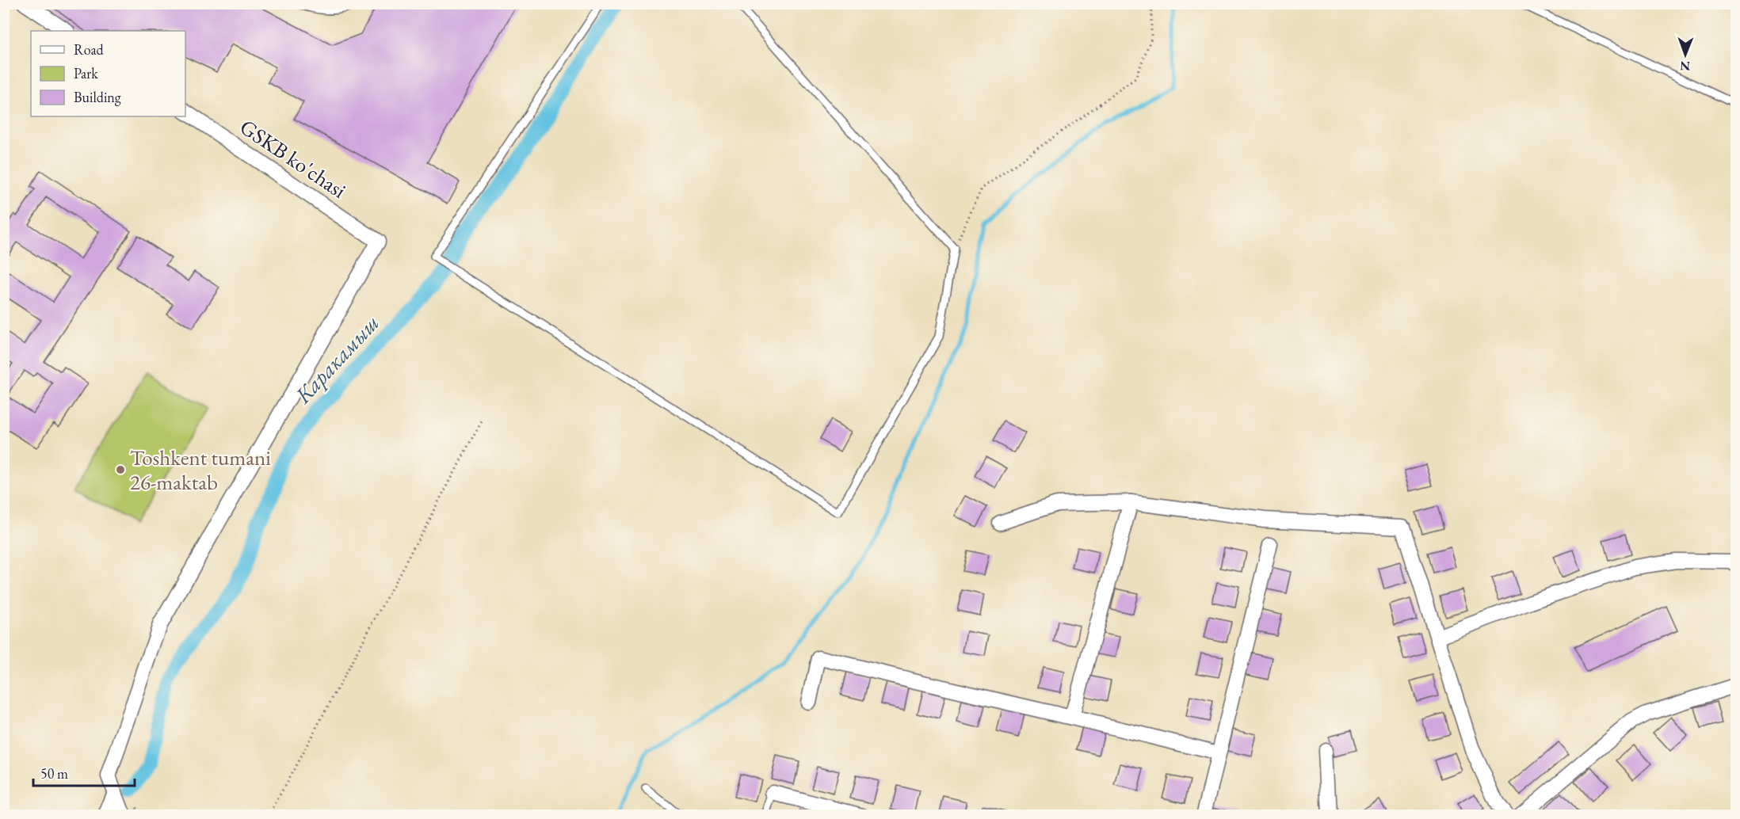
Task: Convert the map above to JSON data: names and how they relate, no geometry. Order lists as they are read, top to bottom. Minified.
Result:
{"streets":{"street":["GSKB ko'chasi"]},"water":["Каракамыш"],"places":["Toshkent tumani 26-maktab"],"legend":["Road","Park","Building"],"scale_bar":"50 m","north":"bottom"}
